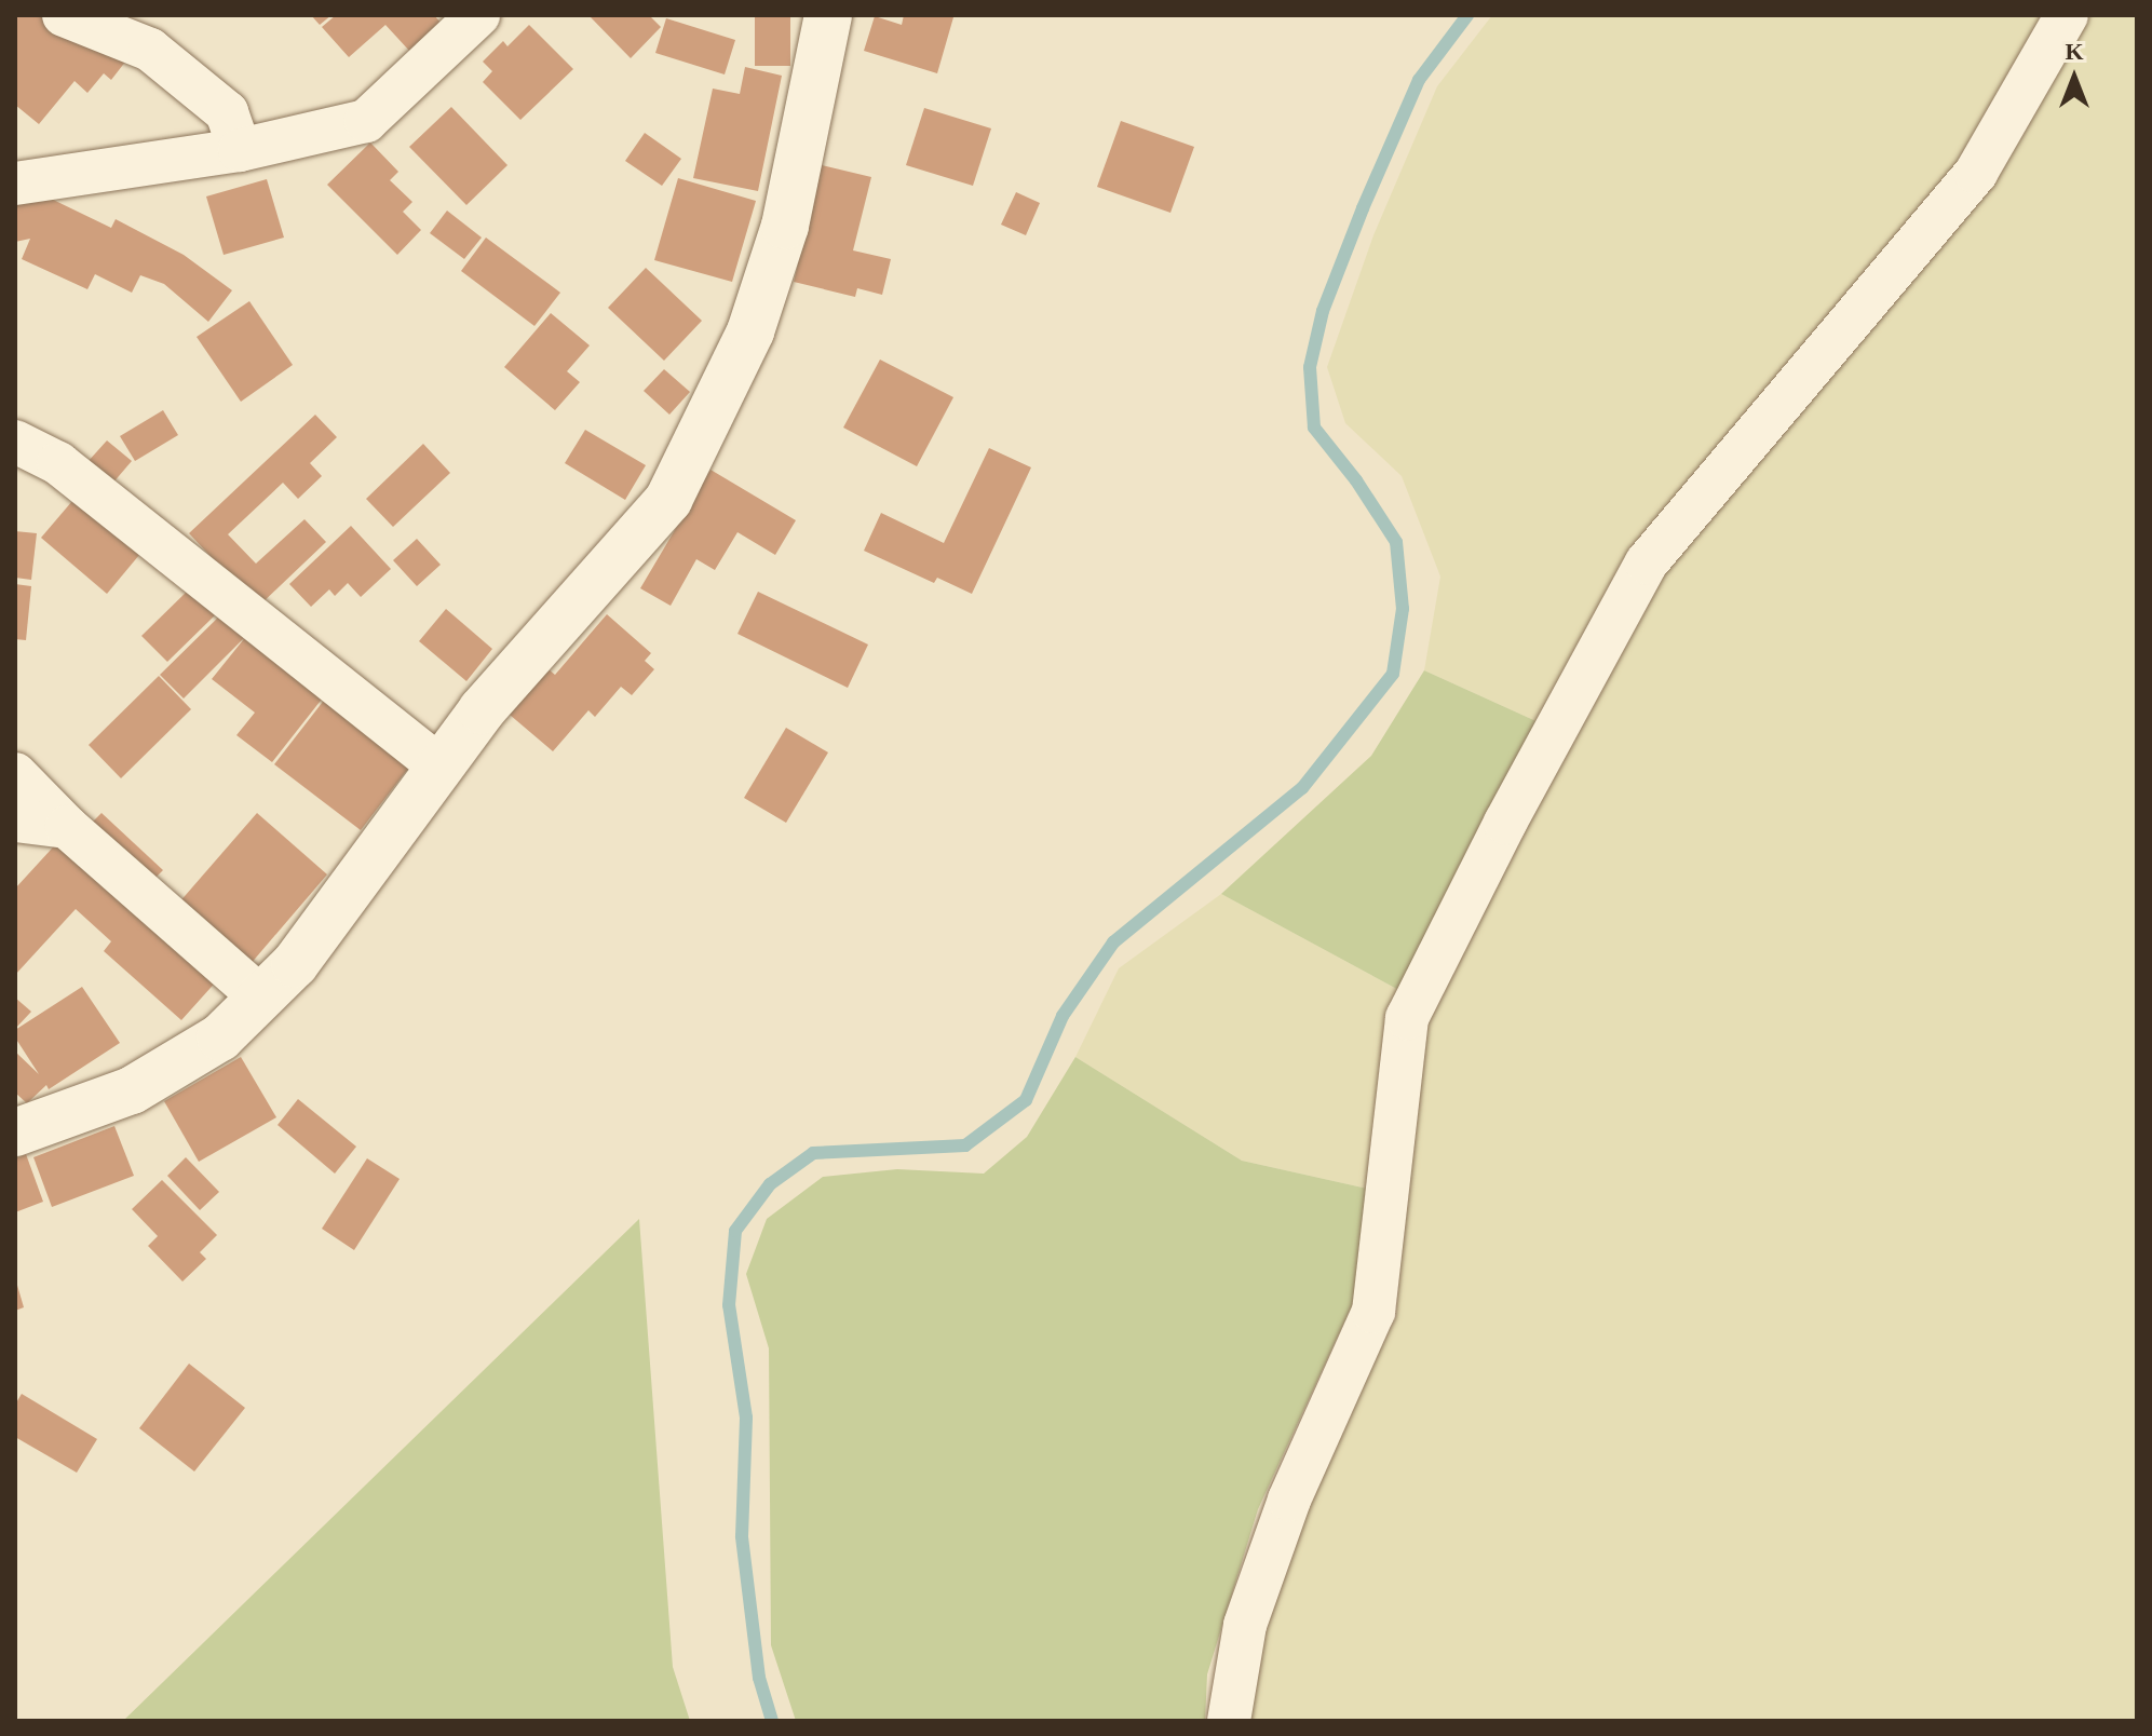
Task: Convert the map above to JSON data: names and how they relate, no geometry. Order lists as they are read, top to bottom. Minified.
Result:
{"north":"top"}
